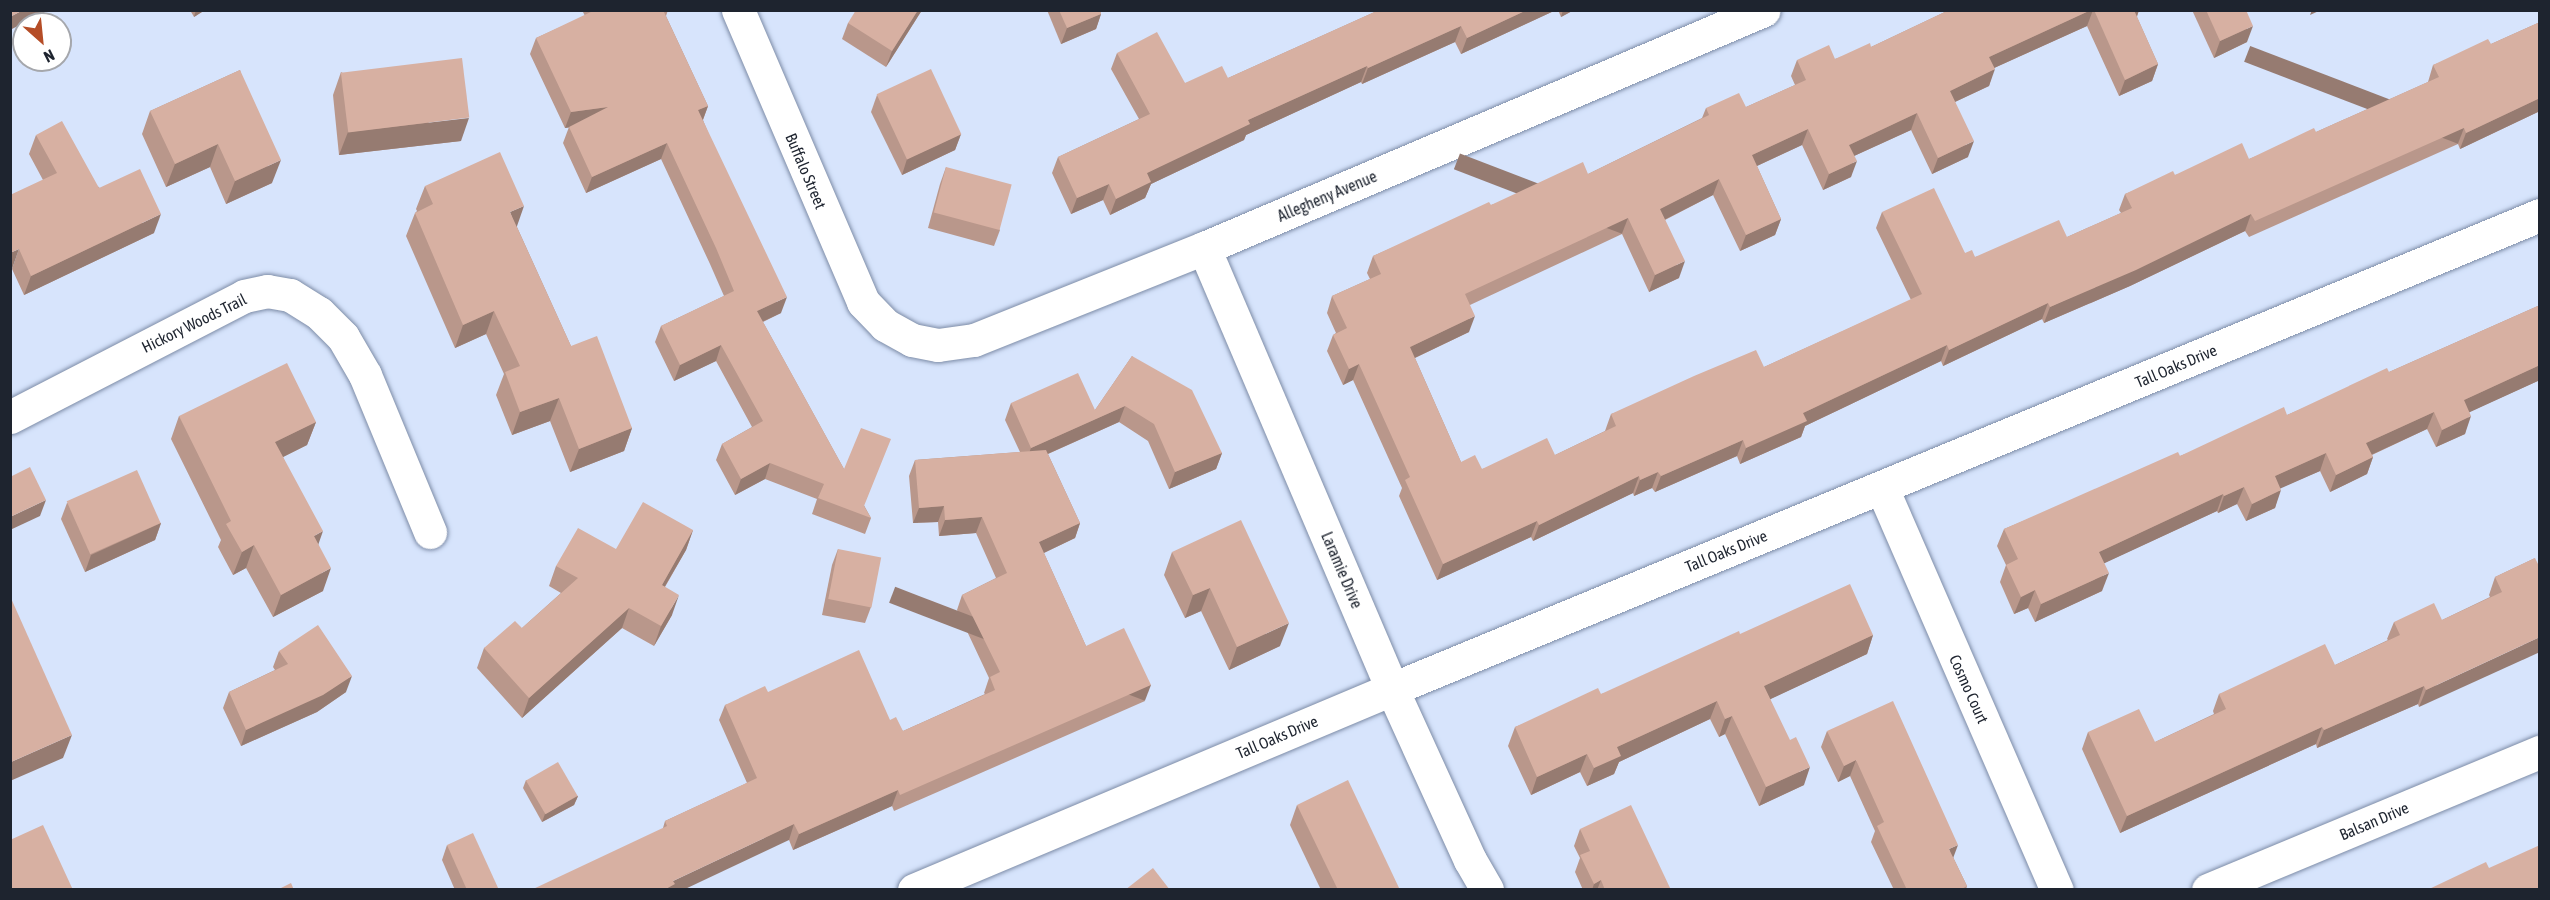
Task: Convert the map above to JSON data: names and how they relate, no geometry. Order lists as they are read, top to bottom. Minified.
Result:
{"streets":{"street":["Buffalo Street","Allegheny Avenue","Hickory Woods Trail","Tall Oaks Drive","Laramie Drive","Cosmo Court","Balsan Drive"]},"crossings":[["Buffalo Street","Allegheny Avenue"],["Allegheny Avenue","Laramie Drive"],["Tall Oaks Drive","Laramie Drive"],["Tall Oaks Drive","Cosmo Court"]],"north":"bottom right"}
